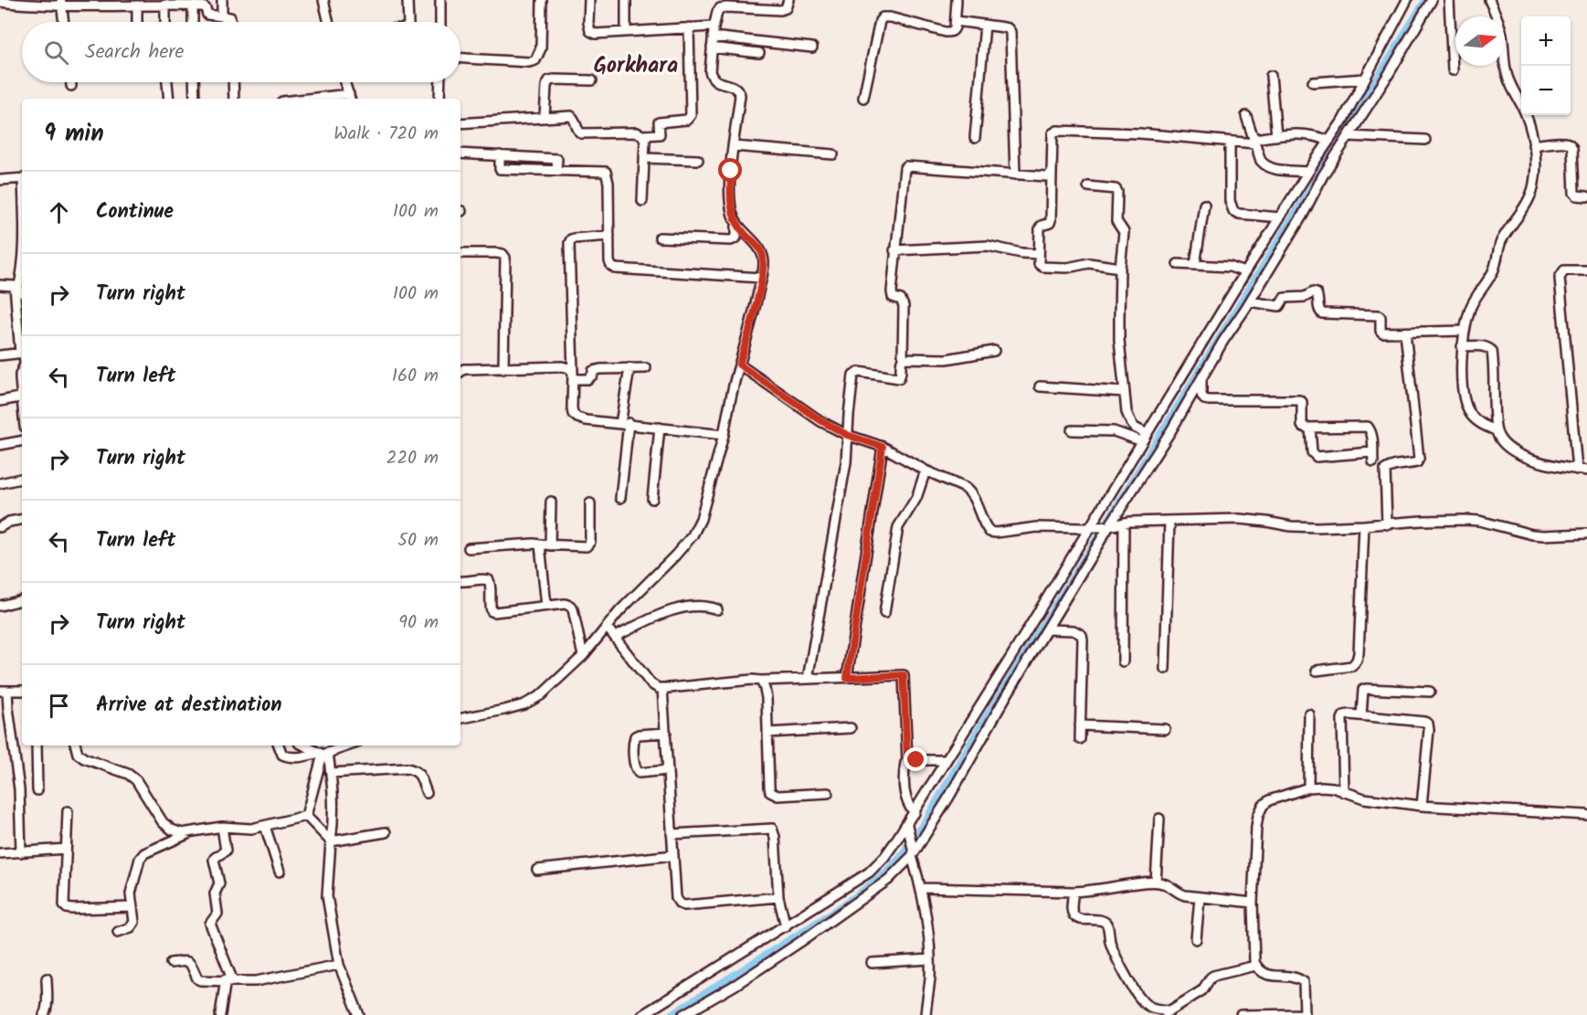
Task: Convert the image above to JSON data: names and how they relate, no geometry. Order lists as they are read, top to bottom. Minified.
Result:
{"districts":["Gorkhara"],"north":"right","page":{"map_buttons":["+","−"],"search":"Search here","heading":["9 min","Walk · 720 m"],"list":[["Continue","100 m"],["Turn right","100 m"],["Turn left","160 m"],["Turn right","220 m"],["Turn left","50 m"],["Turn right","90 m"],"Arrive at destination"]}}
